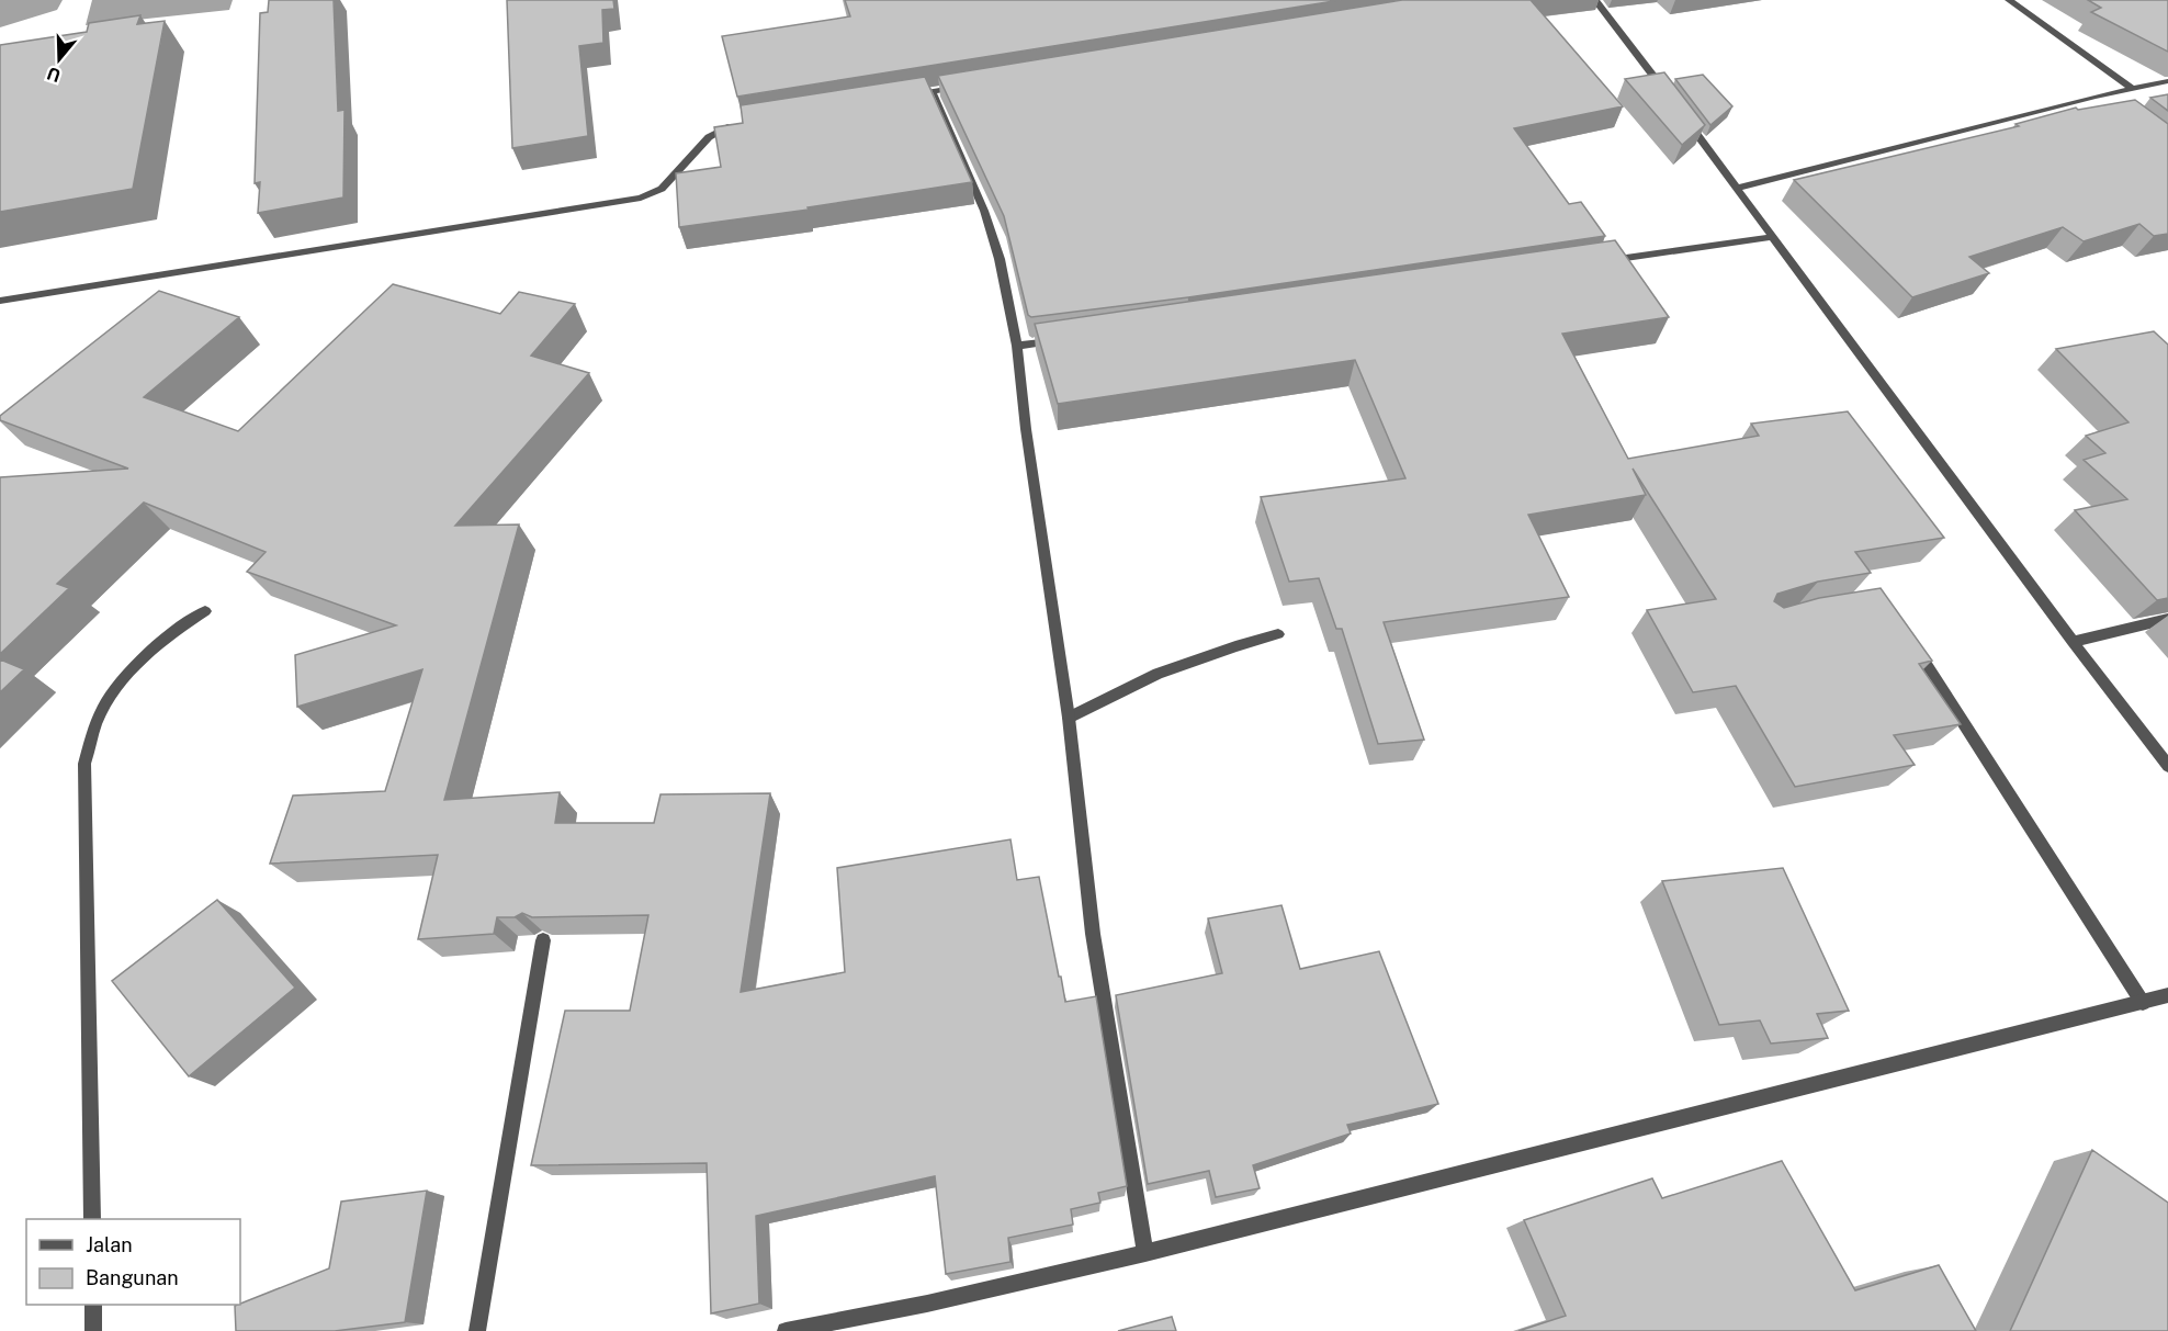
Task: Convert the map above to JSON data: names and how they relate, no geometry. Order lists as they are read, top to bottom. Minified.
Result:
{"legend":["Jalan","Bangunan"],"north":"bottom"}
